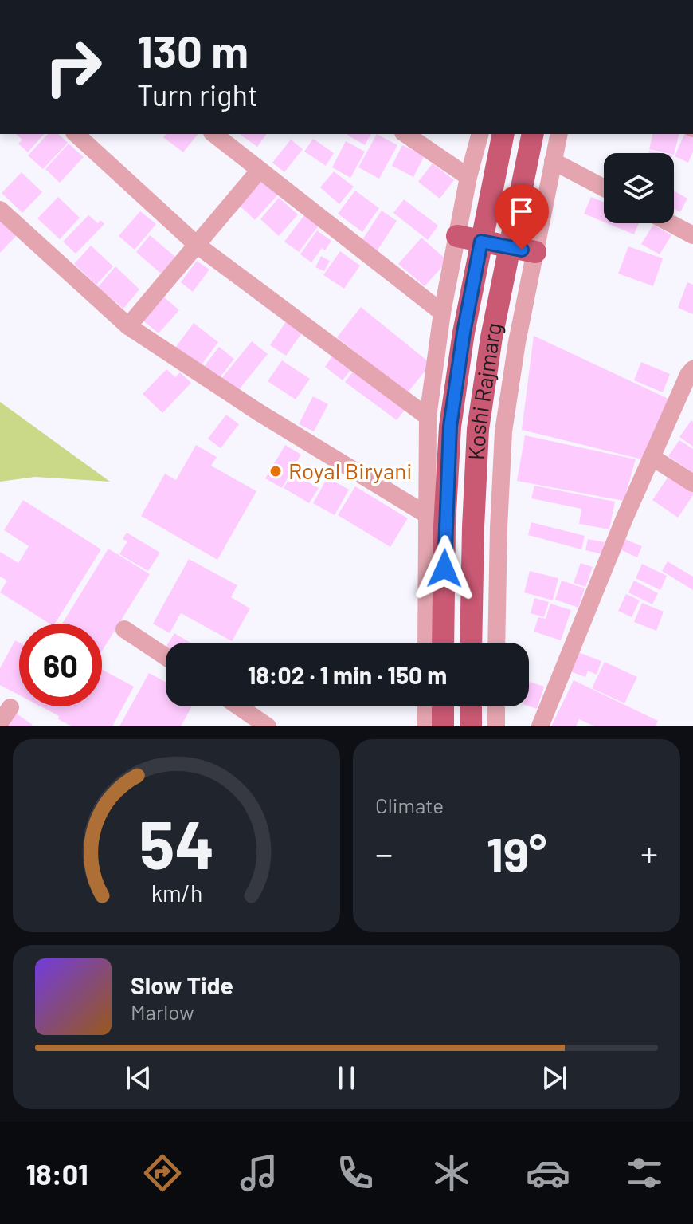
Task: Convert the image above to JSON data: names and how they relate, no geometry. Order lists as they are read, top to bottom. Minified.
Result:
{"streets":{"main road":["Koshi Rajmarg"]},"places":["Royal Biryani"],"page":{"turn":["130 m","Turn right"],"limit":"60","trip":"18:02 · 1 min · 150 m","tile":"Climate","heat":["−","19°","+"],"song":["Slow Tide","Marlow"],"tabs":"18:01","gauge":["54","km/h"]}}
